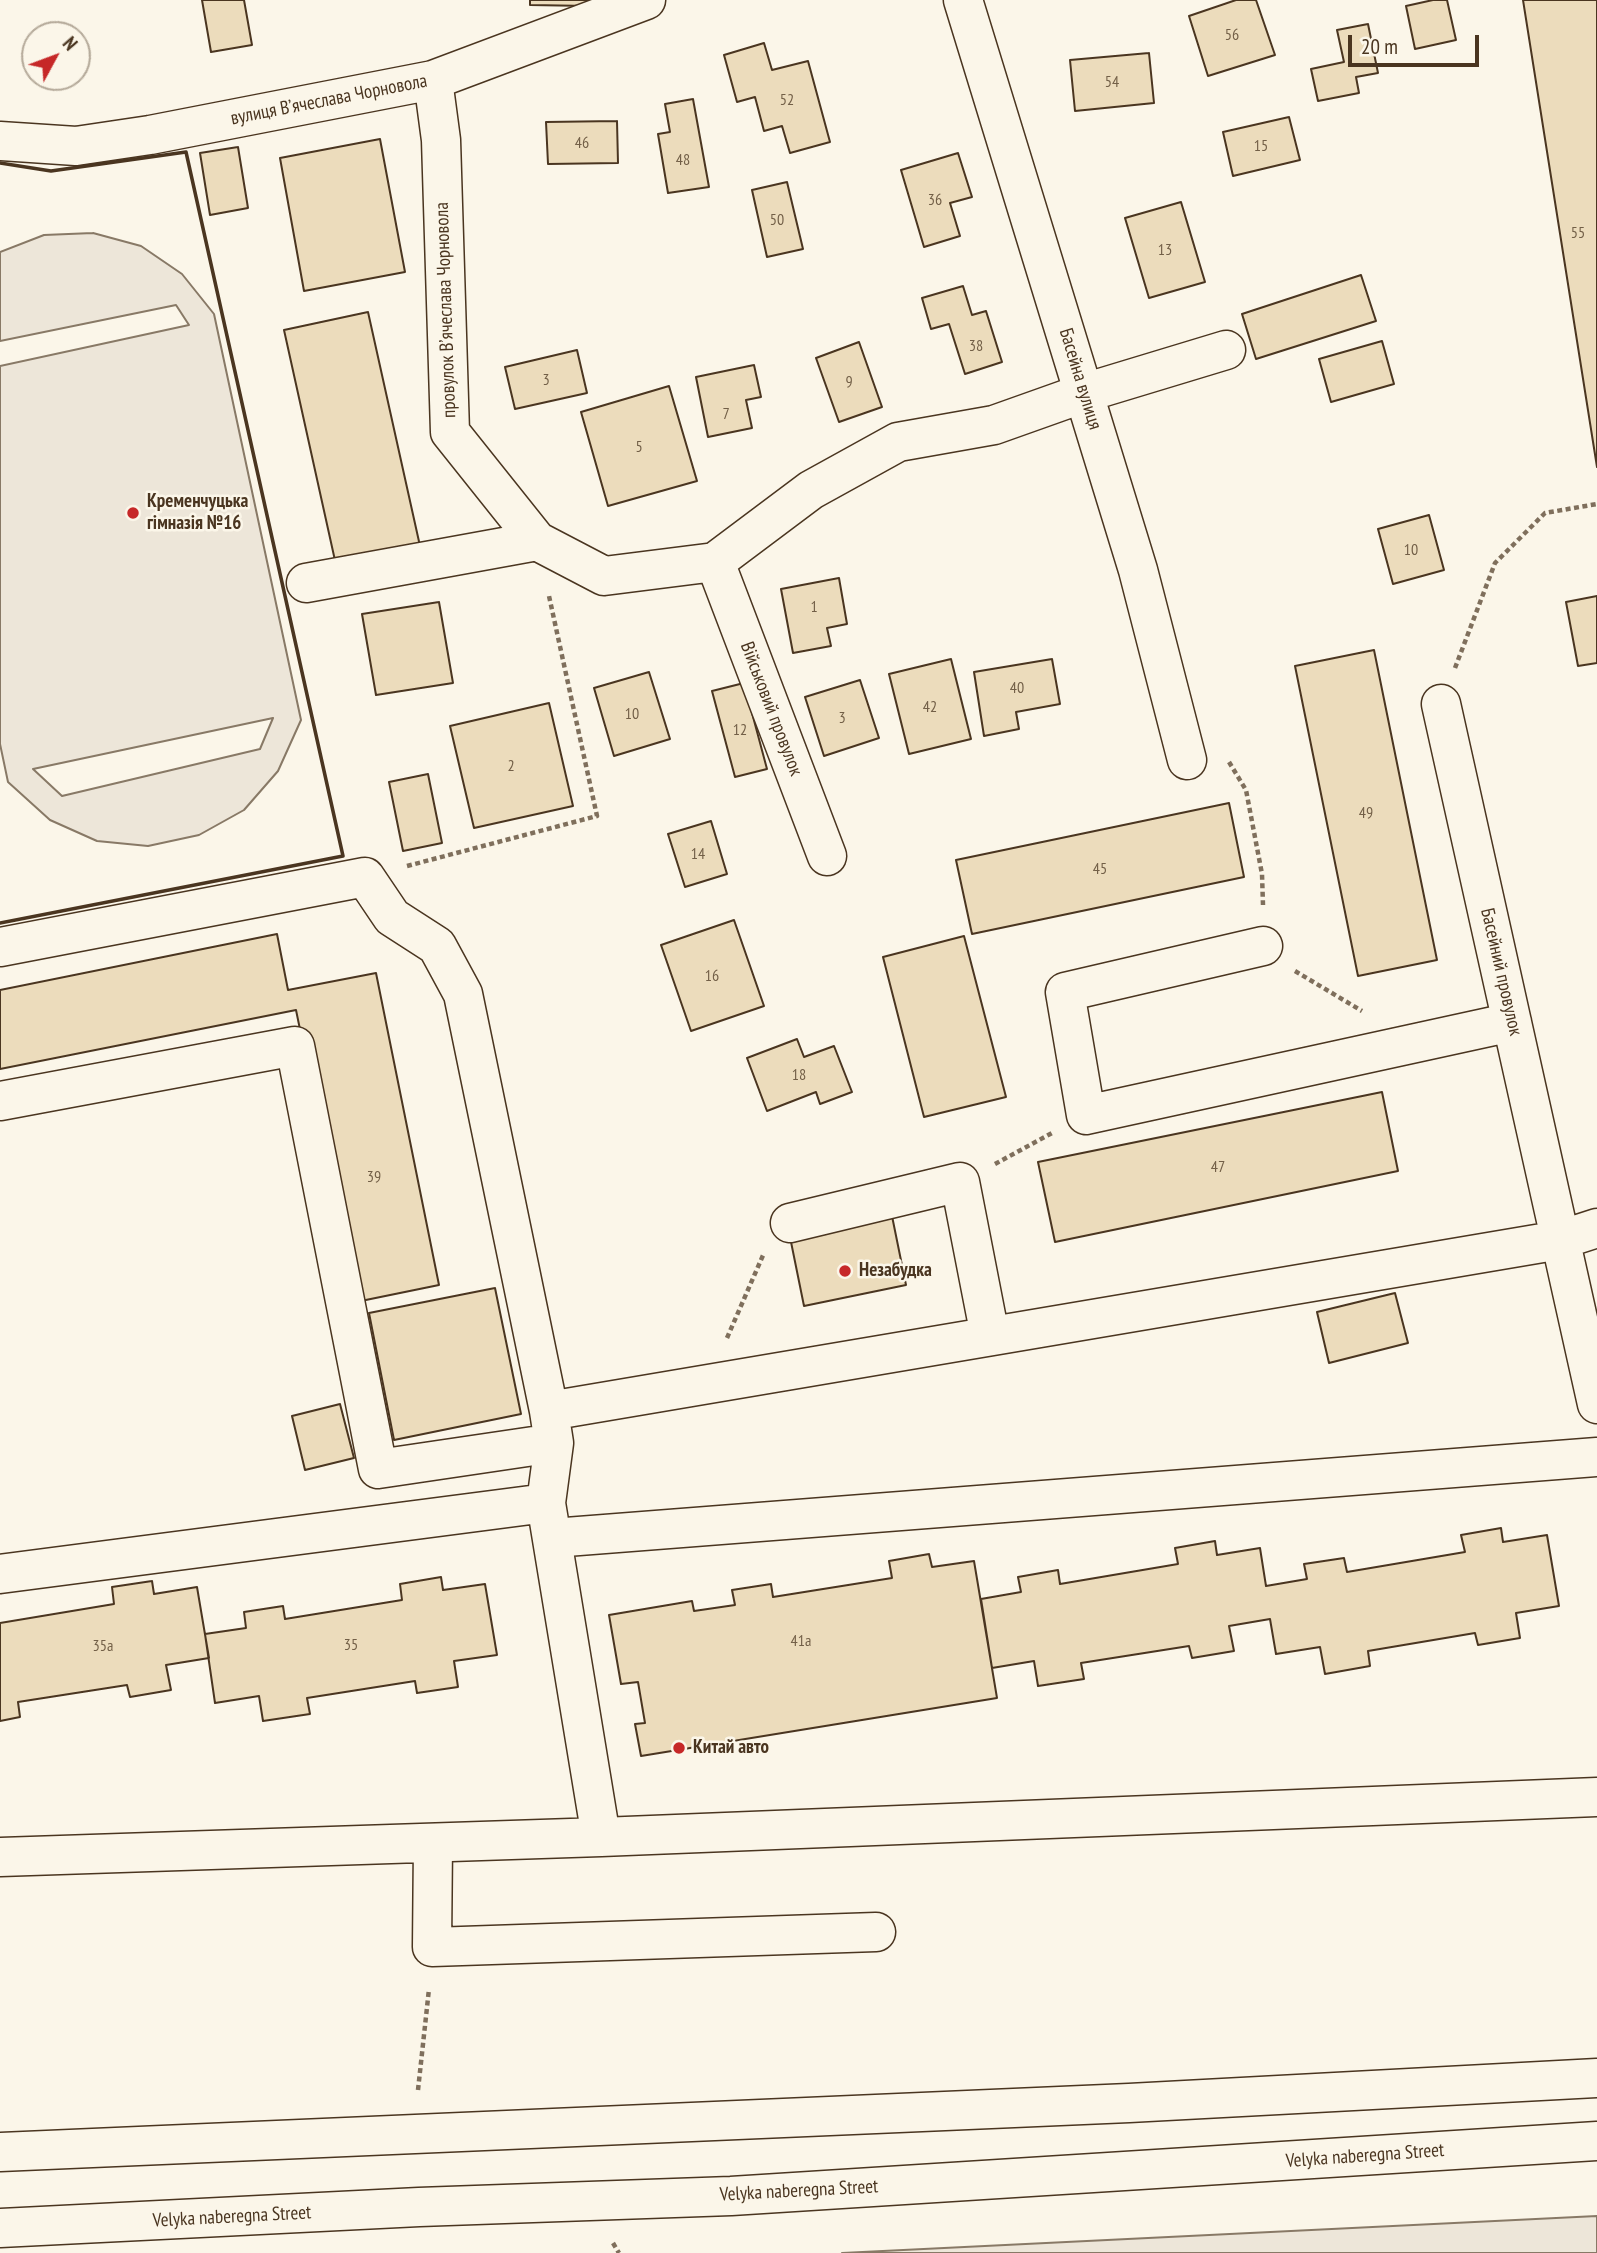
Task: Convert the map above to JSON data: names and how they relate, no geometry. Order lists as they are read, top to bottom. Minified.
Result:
{"streets":{"street":["вулиця Вʼячеслава Чорновола","провулок Вʼячеслава Чорновола","Басейна вулиця","Військовий провулок","Басейний провулок","Velyka naberegna Street"]},"crossings":[["вулиця Вʼячеслава Чорновола","провулок Вʼячеслава Чорновола"],["провулок Вʼячеслава Чорновола","Басейна вулиця"],["провулок Вʼячеслава Чорновола","Військовий провулок"]],"places":["Кременчуцька гімназія №16","Незабудка","Китай авто"],"house_numbers":["56","54","52","46","15","48","36","50","55","13","38","3","9","7","5","10","1","40","42","10","3","12","2","49","14","45","16","18","47","39","41а","35","35а"],"scale_bar":"20 m","north":"top right"}
